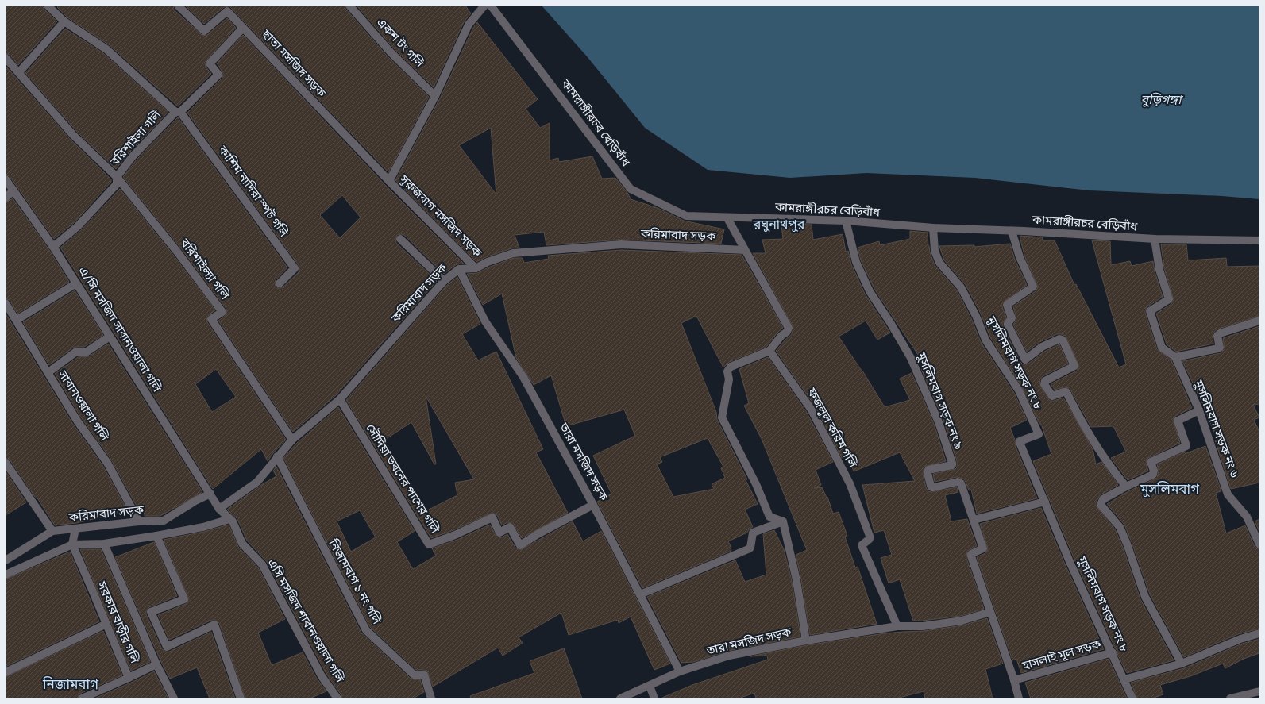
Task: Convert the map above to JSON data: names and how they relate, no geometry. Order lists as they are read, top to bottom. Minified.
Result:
{"streets":{"street":["একশ টং গলি","ছাতা মসজিদ সড়ক","কামরাঙ্গীরচর বেড়িবাঁধ","বরিশাইলা গলি","কাশিম নাদিরা স্পট গলি","সুরুজবাগ মসজিদ সড়ক","করিমাবাদ সড়ক","বরিশাইল্যা গলি","এ/সি মসজিদ সাবানওয়ালা গলি","মুসলিমবাগ সড়ক নং ৮","মুসলিমবাগ সড়ক নং ৯","সাবানওয়ালা গলি","ফজলুল করিম গলি","মুসলিমবাগ সড়ক নং ৬","তারা মসজিদ সড়ক","সৌদিয়া ভবনের পাশের গলি","নিজামবাগ ১ নং গলি","এসি মসজিদ শাবানওয়ালা গলি","সরকার বাড়ীর গলি","হাসলাই মূল সড়ক"]},"crossings":[["ছাতা মসজিদ সড়ক","বরিশাইলা গলি"],["ছাতা মসজিদ সড়ক","সুরুজবাগ মসজিদ সড়ক"],["কামরাঙ্গীরচর বেড়িবাঁধ","মুসলিমবাগ সড়ক নং ৮"],["কামরাঙ্গীরচর বেড়িবাঁধ","মুসলিমবাগ সড়ক নং ৯"],["বরিশাইলা গলি","কাশিম নাদিরা স্পট গলি"],["বরিশাইলা গলি","বরিশাইল্যা গলি"],["সুরুজবাগ মসজিদ সড়ক","করিমাবাদ সড়ক"],["করিমাবাদ সড়ক","বরিশাইল্যা গলি"],["করিমাবাদ সড়ক","এ/সি মসজিদ সাবানওয়ালা গলি"],["করিমাবাদ সড়ক","সাবানওয়ালা গলি"],["করিমাবাদ সড়ক","তারা মসজিদ সড়ক"],["করিমাবাদ সড়ক","সৌদিয়া ভবনের পাশের গলি"],["করিমাবাদ সড়ক","নিজামবাগ ১ নং গলি"],["করিমাবাদ সড়ক","এসি মসজিদ শাবানওয়ালা গলি"],["এ/সি মসজিদ সাবানওয়ালা গলি","এসি মসজিদ শাবানওয়ালা গলি"],["মুসলিমবাগ সড়ক নং ৮","হাসলাই মূল সড়ক"],["মুসলিমবাগ সড়ক নং ৯","হাসলাই মূল সড়ক"],["ফজলুল করিম গলি","তারা মসজিদ সড়ক"],["তারা মসজিদ সড়ক","সৌদিয়া ভবনের পাশের গলি"]],"districts":["রঘুনাথপুর","মুসলিমবাগ","নিজামবাগ"],"water":["বুড়িগঙ্গা"]}
